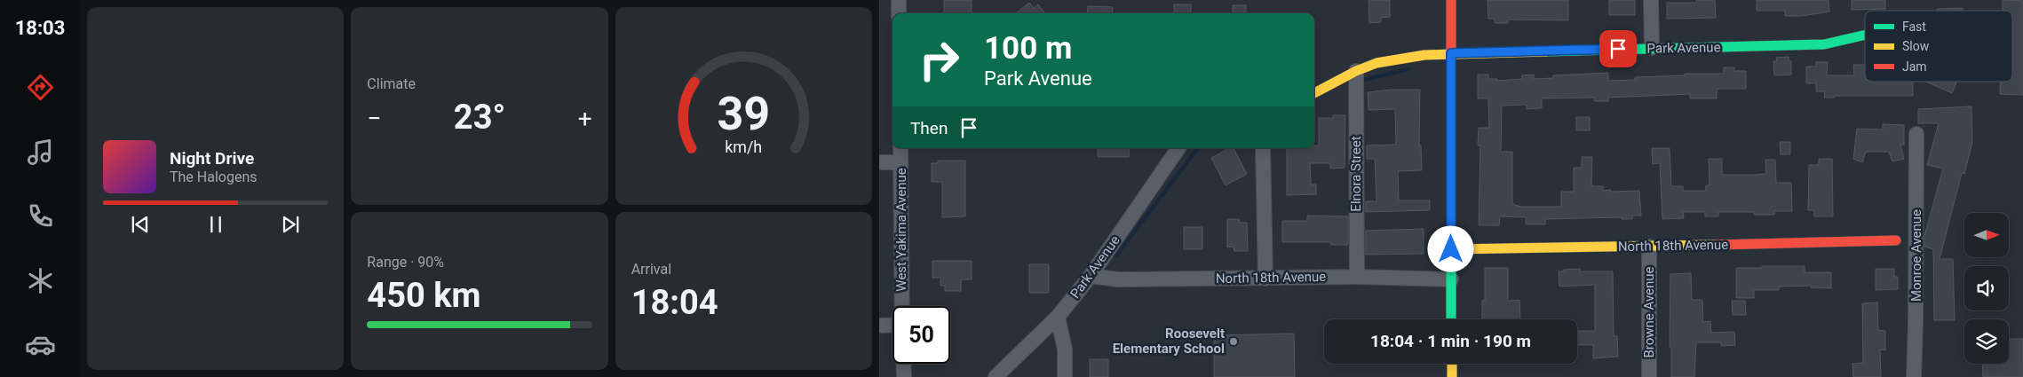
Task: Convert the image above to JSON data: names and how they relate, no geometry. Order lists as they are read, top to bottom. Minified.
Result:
{"streets":{"street":["Park Avenue","Elnora Street","West Yakima Avenue","North 18th Avenue","Monroe Avenue","Browne Avenue"]},"crossings":[["Park Avenue","Elnora Street"],["Park Avenue","North 18th Avenue"],["Elnora Street","North 18th Avenue"],["North 18th Avenue","Browne Avenue"]],"places":["Roosevelt Elementary School"],"legend":["Fast","Slow","Jam"],"north":"right","page":{"tabs":"18:03","tile":["Climate",["Range · 90%","450 km"],["Arrival","18:04"]],"turn":["100 m","Park Avenue"],"heat":["−","23°","+"],"then":"Then","song":["Night Drive","The Halogens"],"limit":"50","trip":"18:04 · 1 min · 190 m","gauge":["39","km/h"]}}
